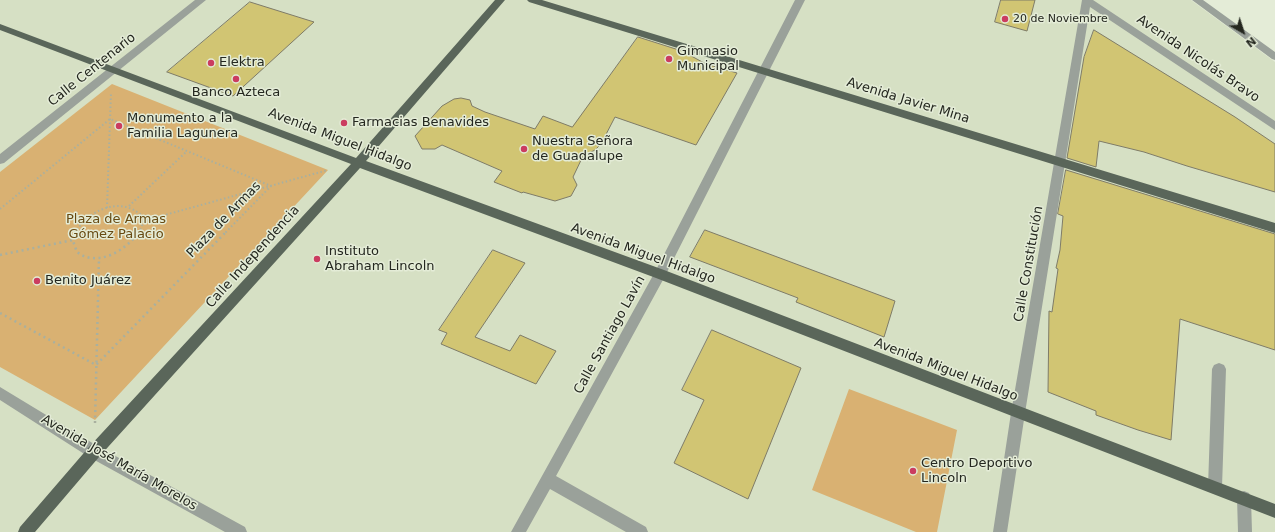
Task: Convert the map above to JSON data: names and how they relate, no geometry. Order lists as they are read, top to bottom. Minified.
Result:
{"streets":{"main road":["Avenida Javier Mina","Avenida Miguel Hidalgo","Calle Independencia"],"street":["Avenida Nicolás Bravo","Calle Centenario","Calle Constitución","Calle Santiago Lavín","Avenida José María Morelos"],"path":["Plaza de Armas"]},"crossings":[["Avenida Nicolás Bravo","Calle Constitución"],["Calle Centenario","Avenida Miguel Hidalgo"],["Avenida Javier Mina","Calle Constitución"],["Avenida Javier Mina","Calle Santiago Lavín"],["Avenida Miguel Hidalgo","Calle Independencia"],["Avenida Miguel Hidalgo","Calle Constitución"],["Avenida Miguel Hidalgo","Calle Santiago Lavín"],["Calle Independencia","Avenida José María Morelos"]],"parks":["Plaza de Armas Gómez Palacio"],"places":["20 de Noviembre","Gimnasio Municipal","Elektra","Banco Azteca","Farmacias Benavides","Monumento a la Familia Lagunera","Nuestra Señora de Guadalupe","Instituto Abraham Lincoln","Benito Juárez","Centro Deportivo Lincoln"],"north":"bottom right"}
